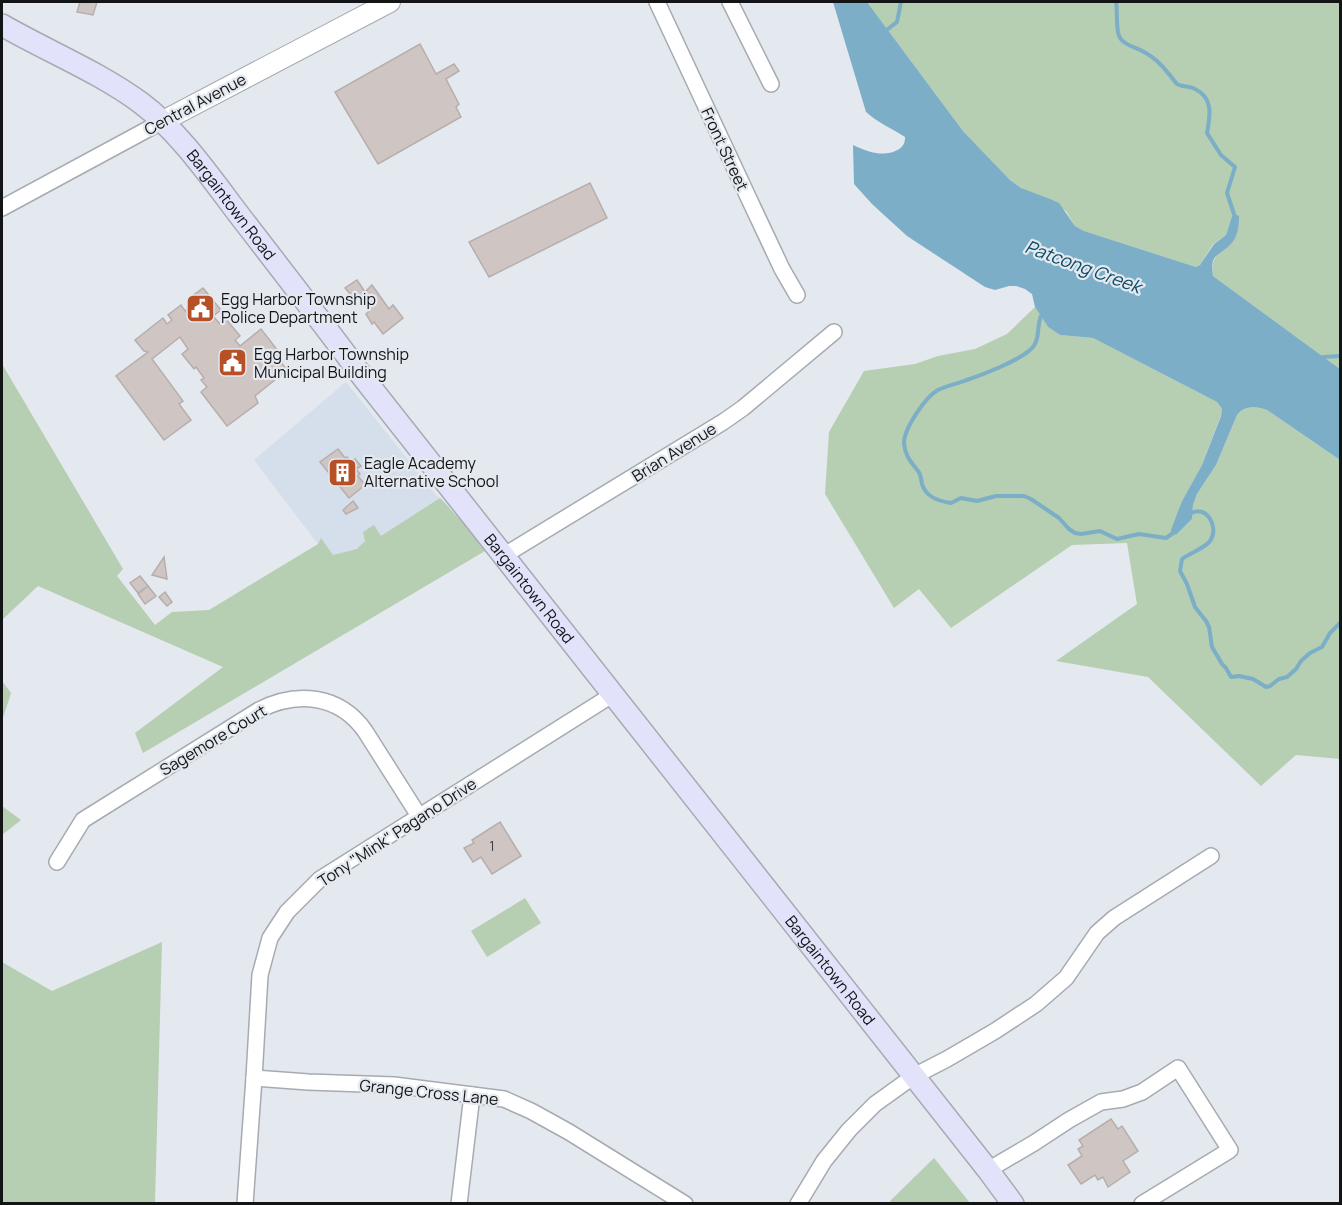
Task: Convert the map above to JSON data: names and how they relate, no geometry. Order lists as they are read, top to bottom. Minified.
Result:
{"streets":{"main road":["Bargaintown Road"],"street":["Central Avenue","Front Street","Brian Avenue","Sagemore Court","Tony \"Mink\" Pagano Drive","Grange Cross Lane"]},"crossings":[["Central Avenue","Bargaintown Road"],["Bargaintown Road","Brian Avenue"],["Bargaintown Road","Tony \"Mink\" Pagano Drive"],["Sagemore Court","Tony \"Mink\" Pagano Drive"],["Tony \"Mink\" Pagano Drive","Grange Cross Lane"]],"water":["Patcong Creek"],"places":{"public building":["Egg Harbor Township Police Department","Egg Harbor Township Municipal Building"],"building":["Eagle Academy Alternative School"]},"house_numbers":["1"]}
